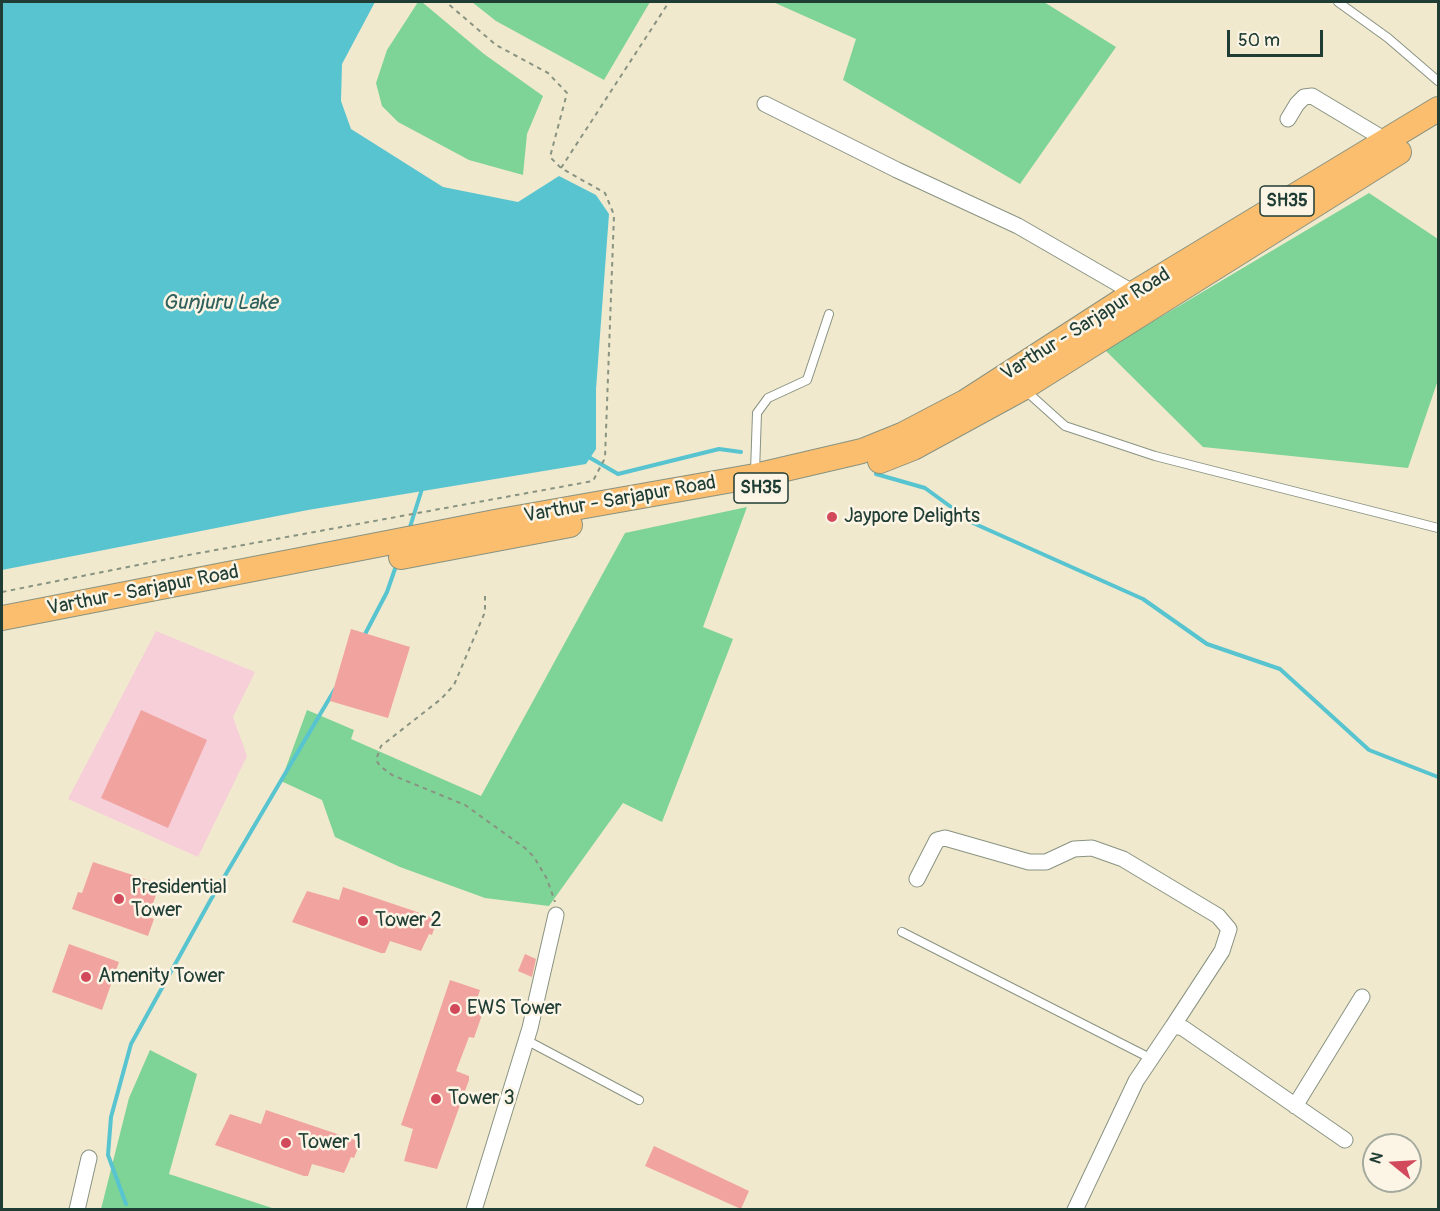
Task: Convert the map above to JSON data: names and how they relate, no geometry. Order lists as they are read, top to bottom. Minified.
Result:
{"streets":{"main road":["SH35","Varthur - Sarjapur Road"]},"water":["Gunjuru Lake"],"places":["Jaypore Delights","Presidential Tower","Tower 2","Amenity Tower","EWS Tower","Tower 3","Tower 1"],"scale_bar":"50 m","north":"left"}
